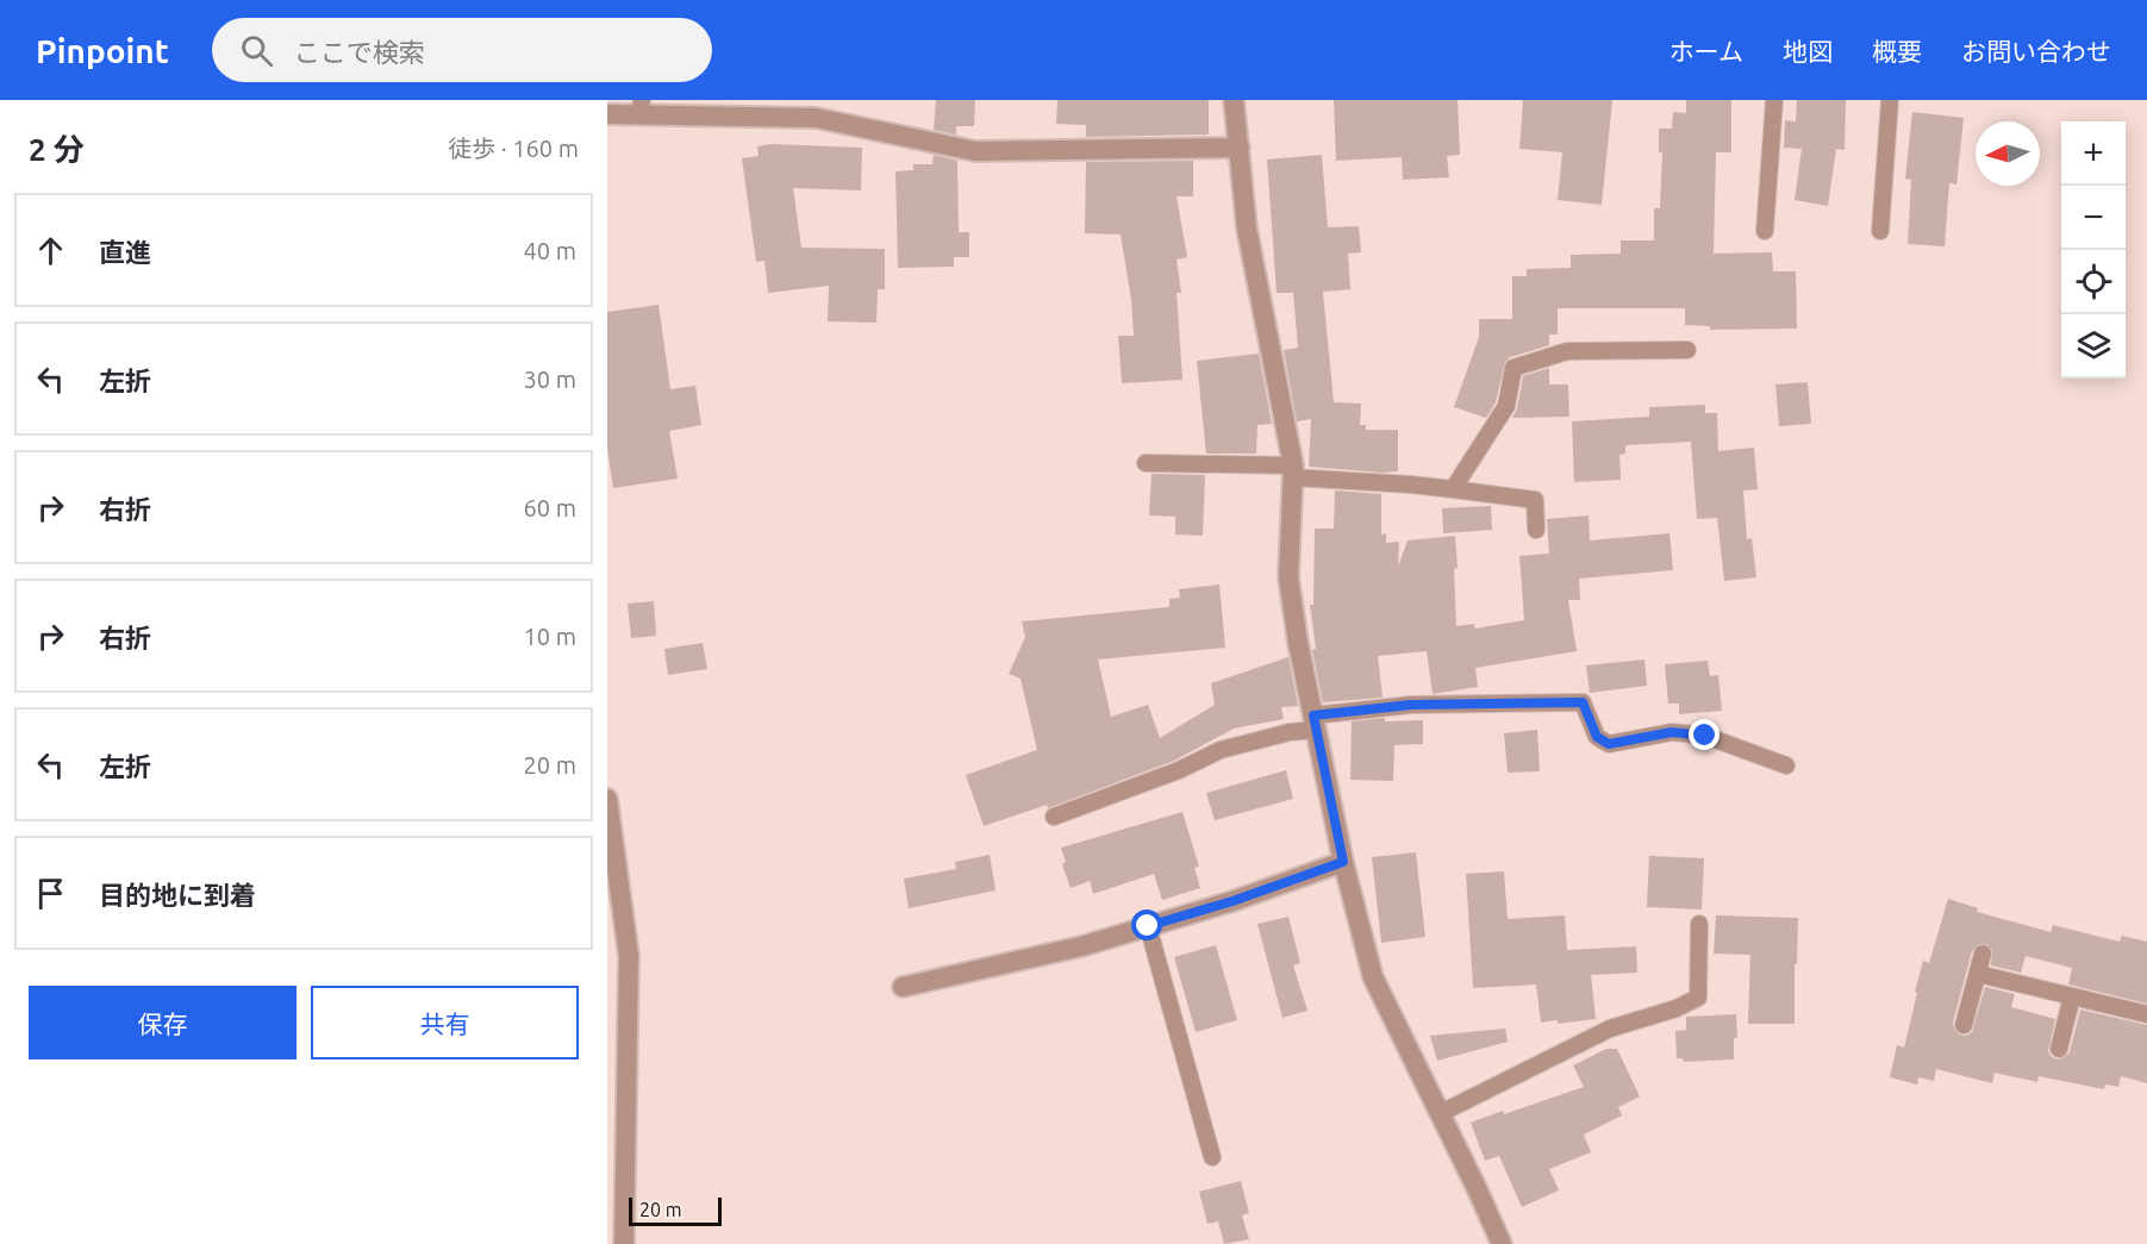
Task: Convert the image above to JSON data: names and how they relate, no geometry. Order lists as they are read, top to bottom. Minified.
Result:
{"scale_bar":"20 m","north":"left","page":{"header":"Pinpoint","search":"ここで検索","nav":["ホーム","地図","概要","お問い合わせ"],"heading":["2 分","徒歩 · 160 m"],"map_buttons":["+","−"],"list":[["直進","40 m"],["左折","30 m"],["右折","60 m"],["右折","10 m"],["左折","20 m"],"目的地に到着"],"buttons":["保存","共有"],"scale":"20 m"}}
